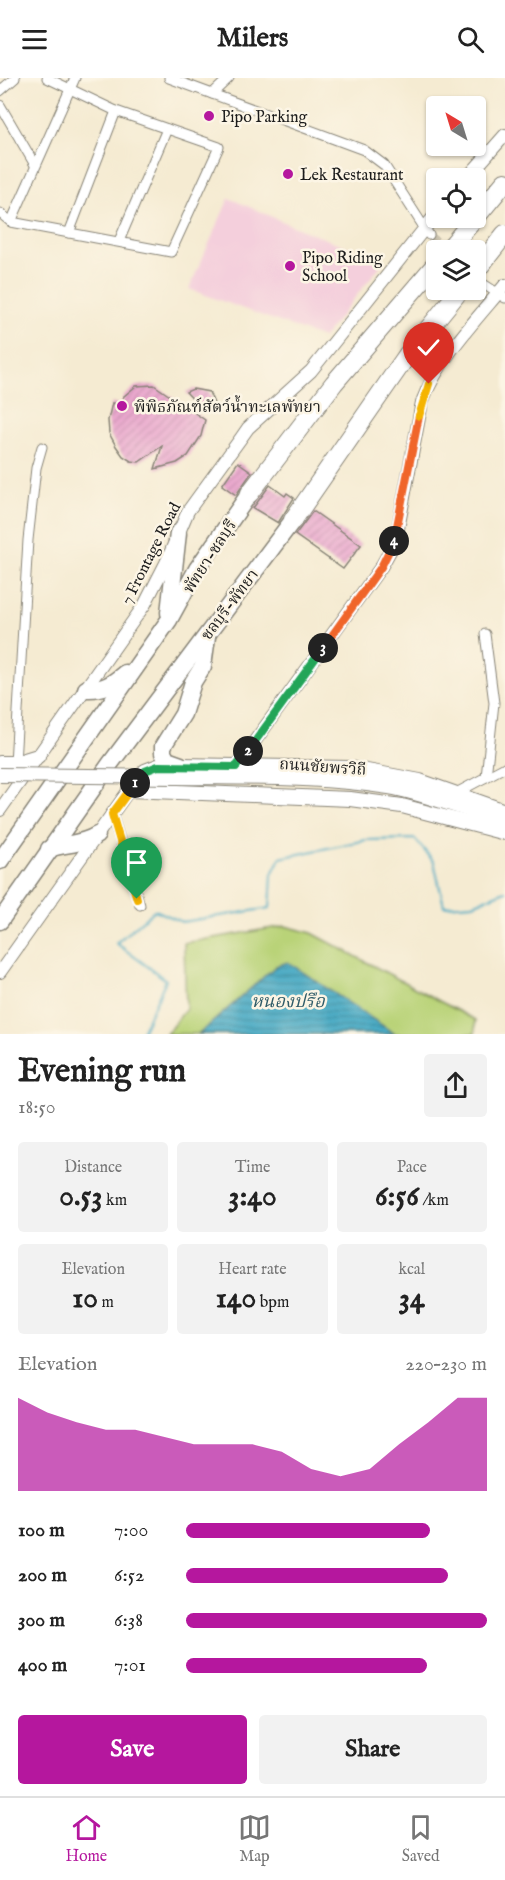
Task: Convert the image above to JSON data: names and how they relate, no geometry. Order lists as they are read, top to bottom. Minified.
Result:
{"streets":{"highway":["พัทยา-ชลบุรี","ชลบุรี-พัทยา"],"main road":["ถนนชัยพรวิถี"],"street":["7 Frontage Road"]},"water":["หนองปรือ"],"places":["Pipo Parking","Lek Restaurant","Pipo Riding School","พิพิธภัณฑ์สัตว์น้ำทะเลพัทยา"],"north":"top left","page":{"header":"Milers","pins":["4","3","2","1"],"heading":["Evening run","18:50"],"stats":[["Distance","0.53 km"],["Time","3:40"],["Pace","6:56 /km"],["Elevation","10 m"],["Heart rate","140 bpm"],["kcal","34"]],"chart":["Elevation","220–230 m"],"list":[{"name":"100 m","note":"7:00"},{"name":"200 m","note":"6:52"},{"name":"300 m","note":"6:38"},{"name":"400 m","note":"7:01"}],"buttons":["Save","Share"],"tabs":["Home","Map","Saved"]}}
